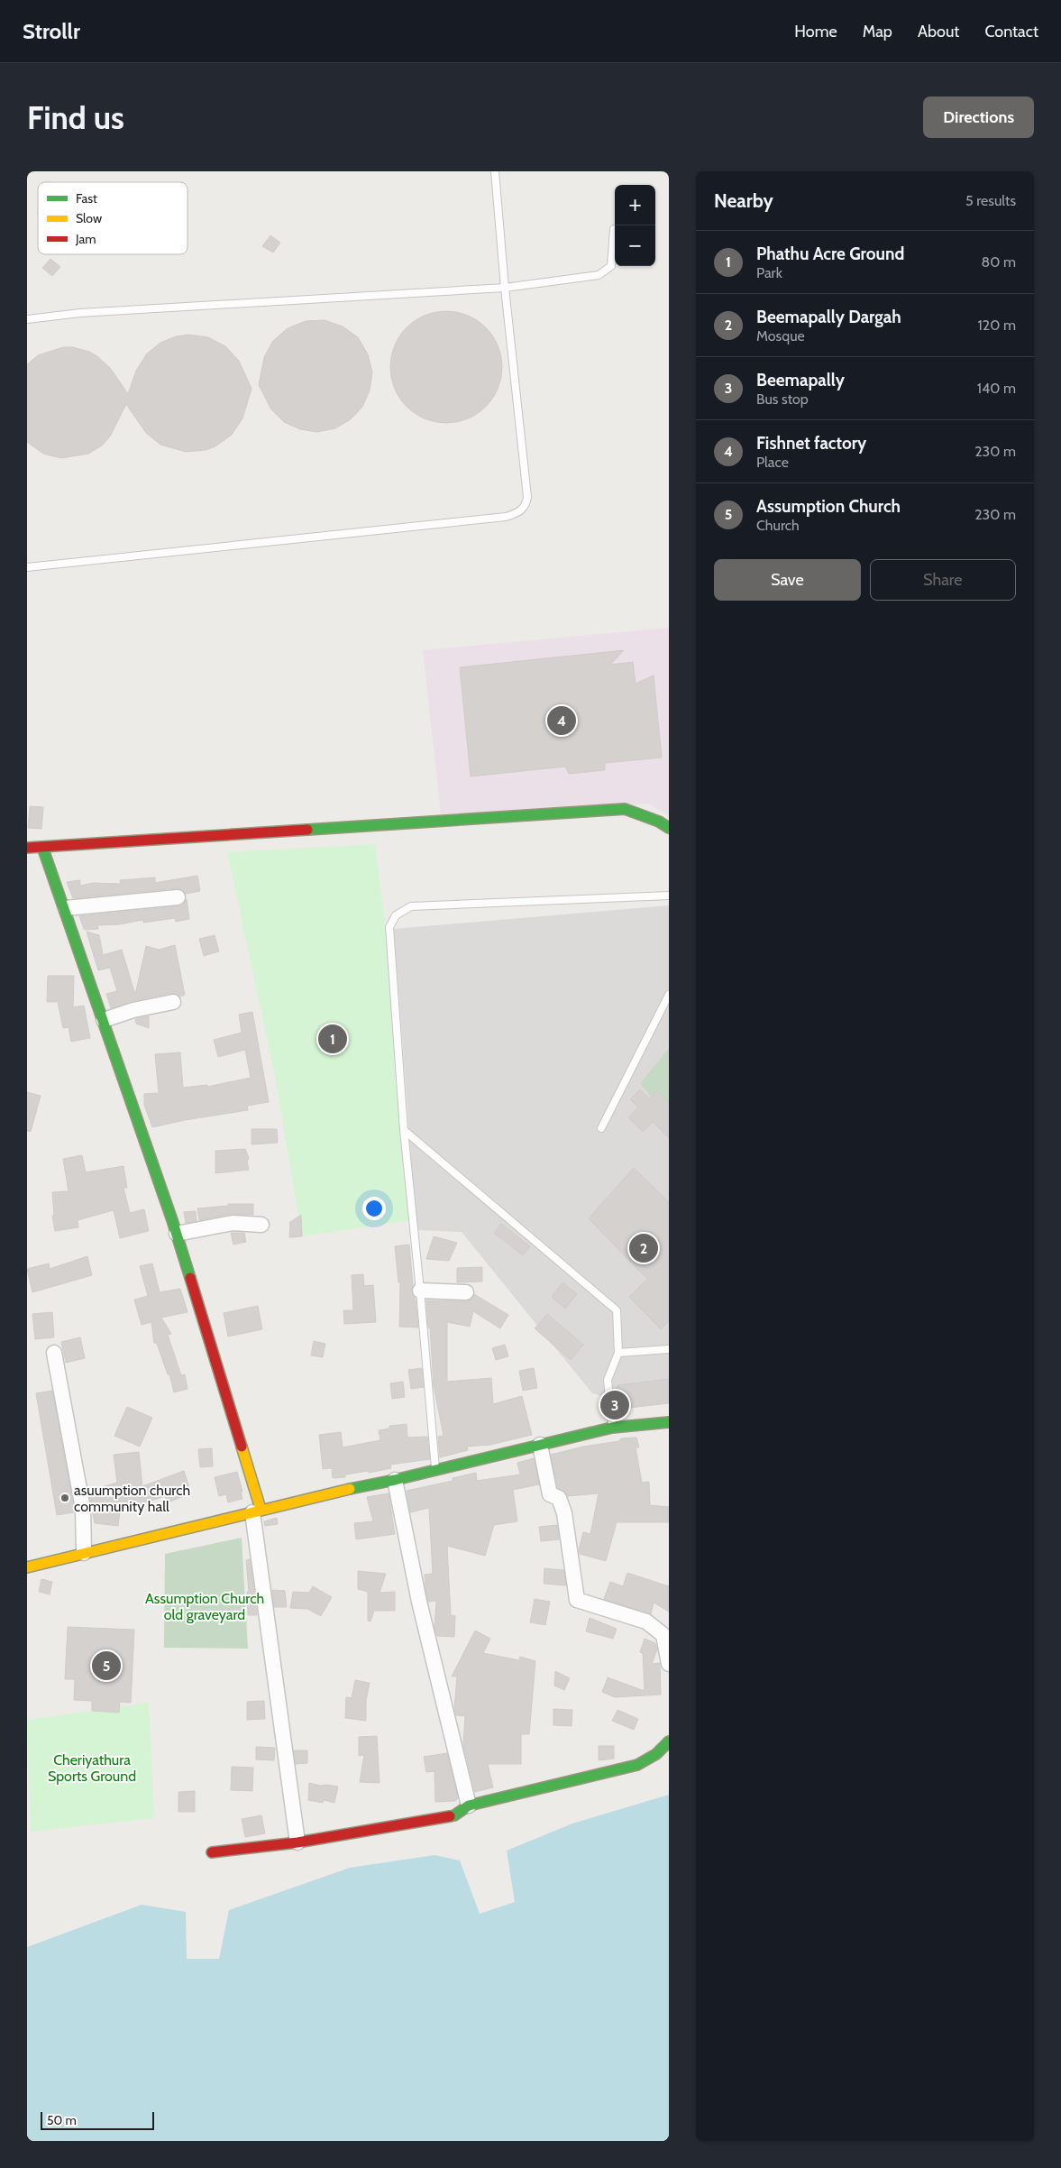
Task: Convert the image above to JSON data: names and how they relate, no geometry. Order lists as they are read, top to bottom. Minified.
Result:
{"parks":["Assumption Church old graveyard","Cheriyathura Sports Ground"],"places":["asuumption church community hall"],"legend":["Fast","Slow","Jam"],"scale_bar":"50 m","page":{"header":"Strollr","nav":["Home","Map","About","Contact"],"buttons":["Directions",["Save","Share"]],"title":"Find us","heading":["Nearby","5 results"],"map_buttons":["+","−"],"list":[{"mark":"1","name":"Phathu Acre Ground","note":"Park","value":"80 m"},{"mark":"2","name":"Beemapally Dargah","note":"Mosque","value":"120 m"},{"mark":"3","name":"Beemapally","note":"Bus stop","value":"140 m"},{"mark":"4","name":"Fishnet factory","note":"Place","value":"230 m"},{"mark":"5","name":"Assumption Church","note":"Church","value":"230 m"}],"pins":["4","1","2","3","5"],"scale":"50 m"}}
